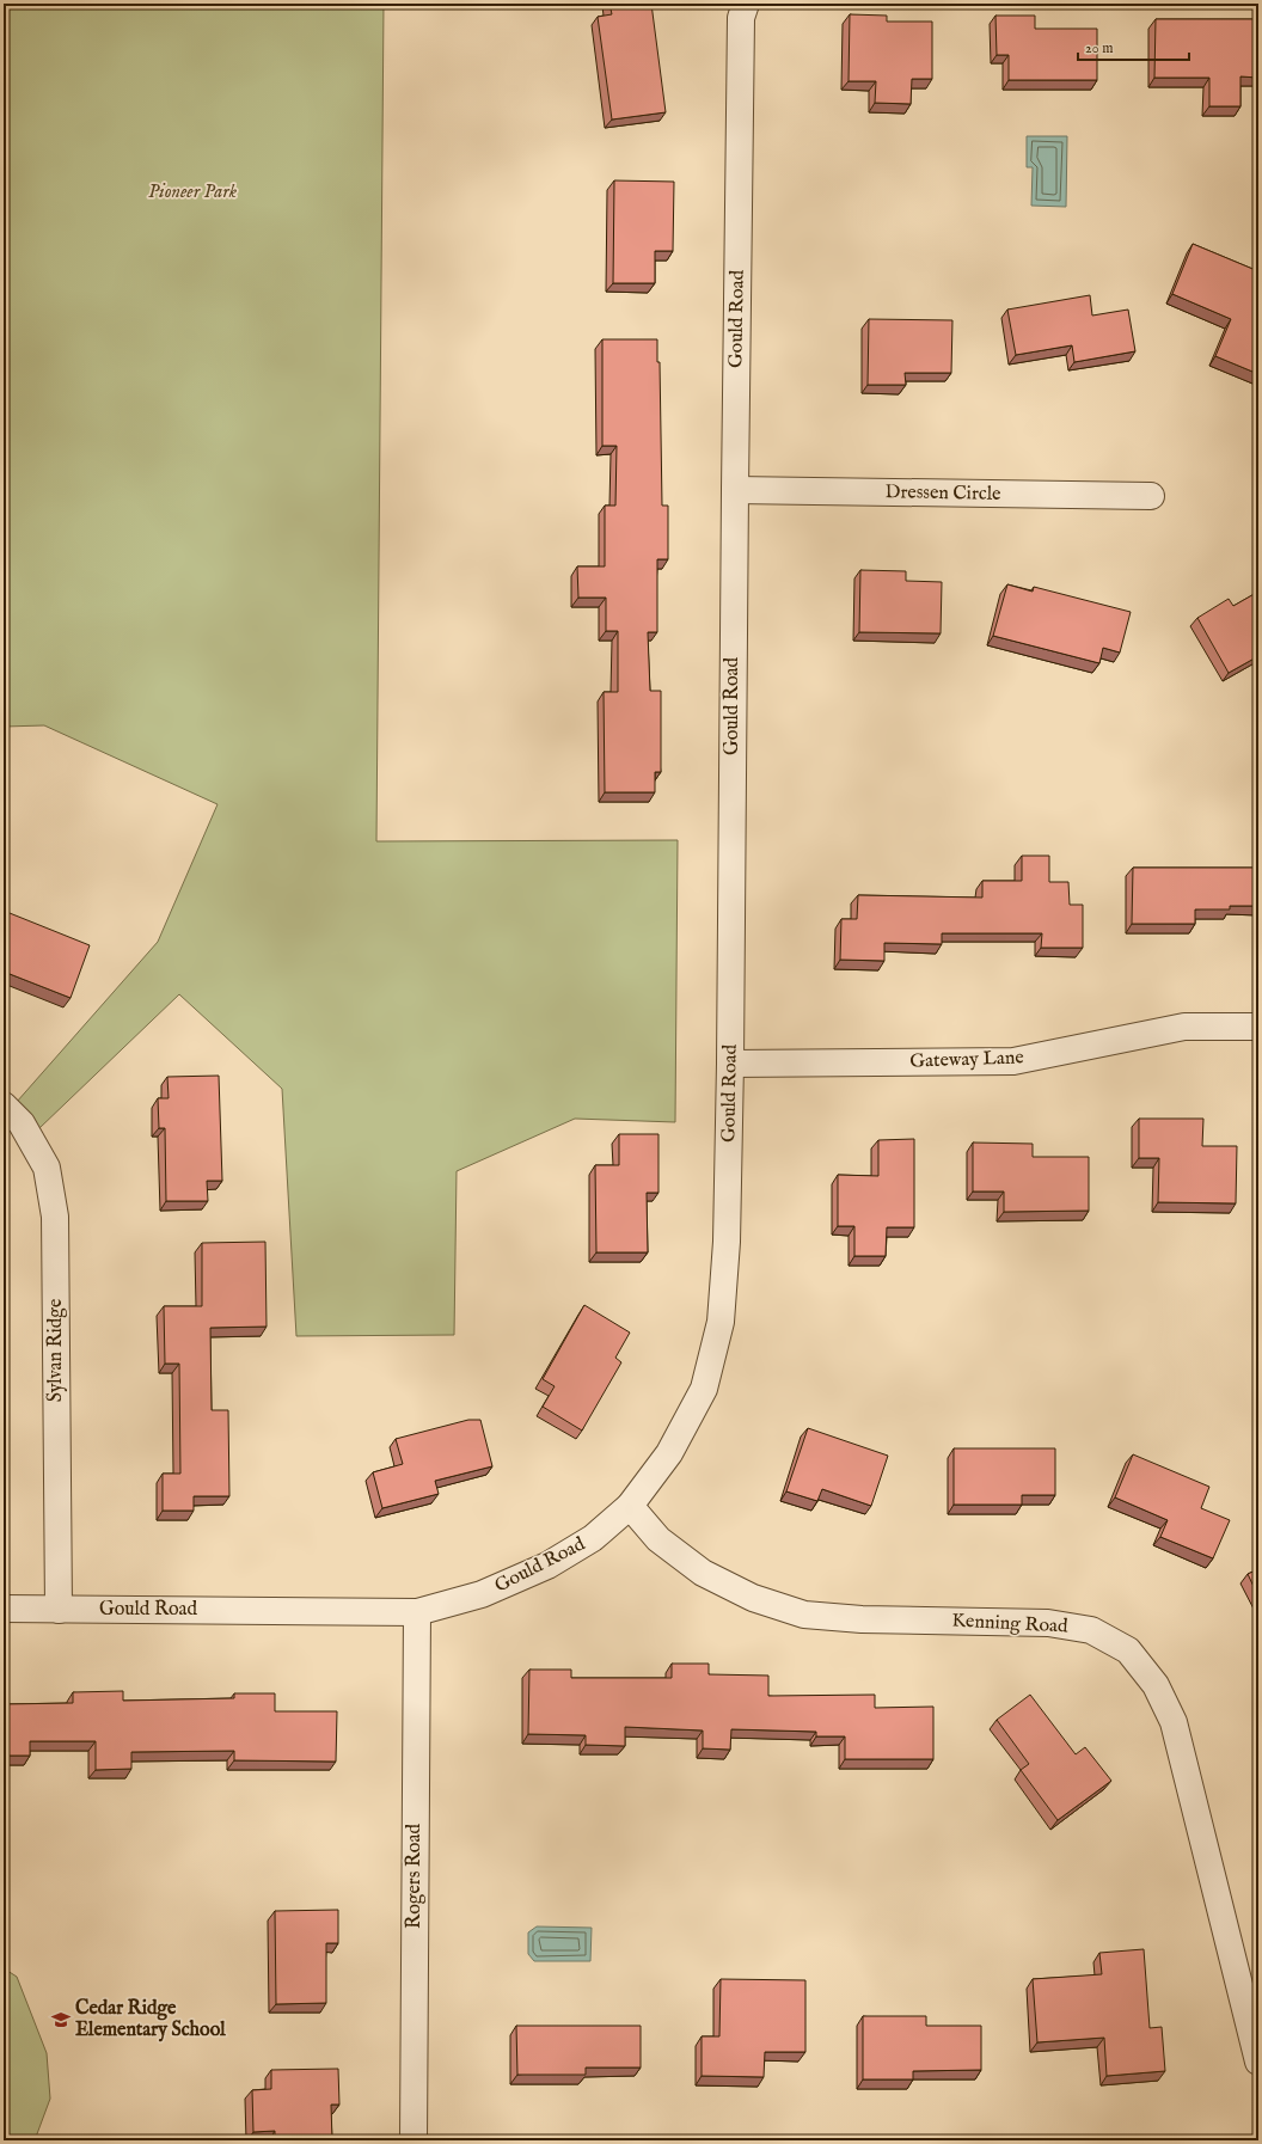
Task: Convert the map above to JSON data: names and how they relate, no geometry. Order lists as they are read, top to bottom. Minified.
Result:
{"streets":{"street":["Gould Road","Dressen Circle","Gateway Lane","Sylvan Ridge","Kenning Road","Rogers Road"]},"crossings":[["Gould Road","Dressen Circle"],["Gould Road","Gateway Lane"],["Gould Road","Sylvan Ridge"],["Gould Road","Kenning Road"],["Gould Road","Rogers Road"]],"parks":["Pioneer Park"],"places":{"school or university":["Cedar Ridge Elementary School"]},"scale_bar":"20 m"}
